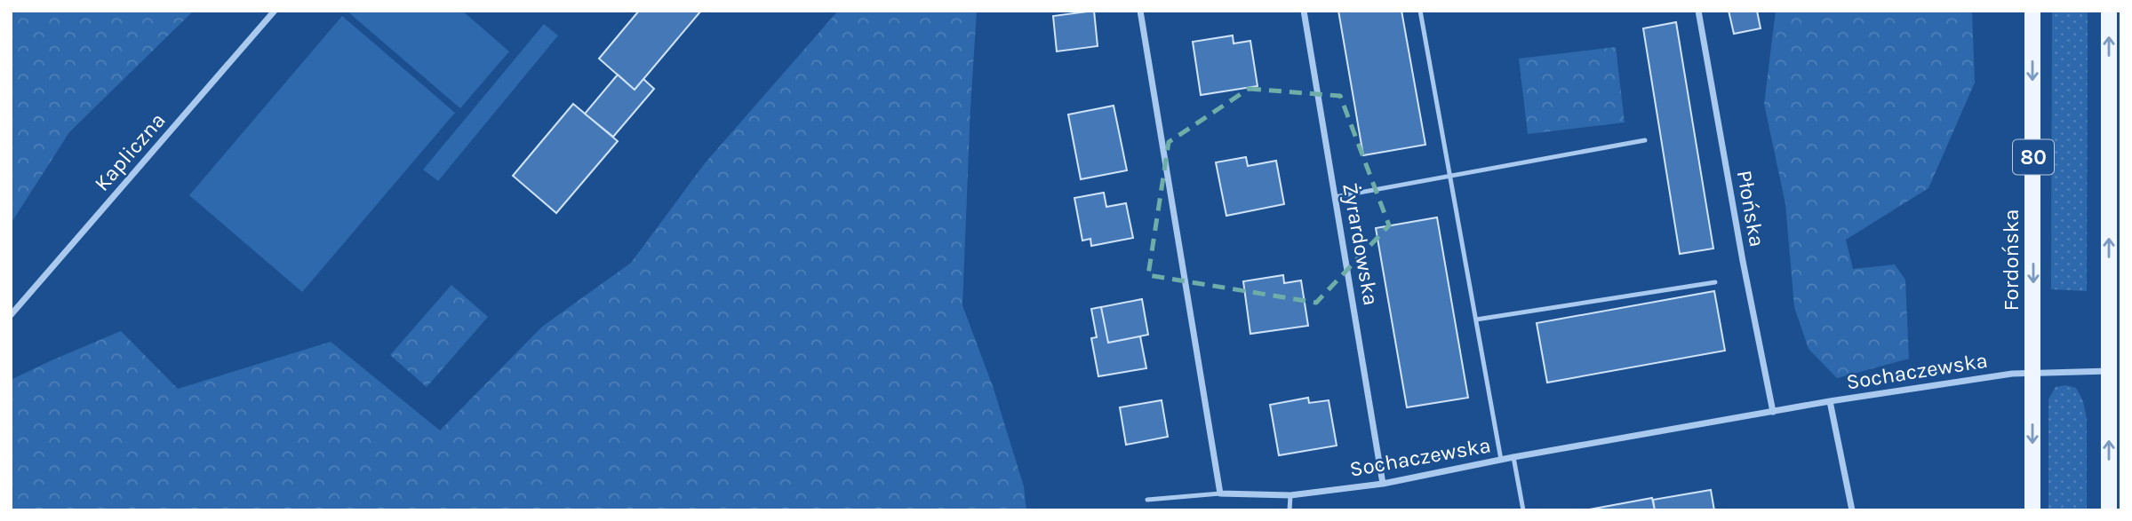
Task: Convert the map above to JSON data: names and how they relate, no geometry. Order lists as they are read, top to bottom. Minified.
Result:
{"streets":{"main road":["80","Fordońska"],"street":["Kapliczna","Płońska","Żyrardowska","Sochaczewska"]},"crossings":[["Płońska","Sochaczewska"],["Żyrardowska","Sochaczewska"],["Fordońska","Sochaczewska"]]}
